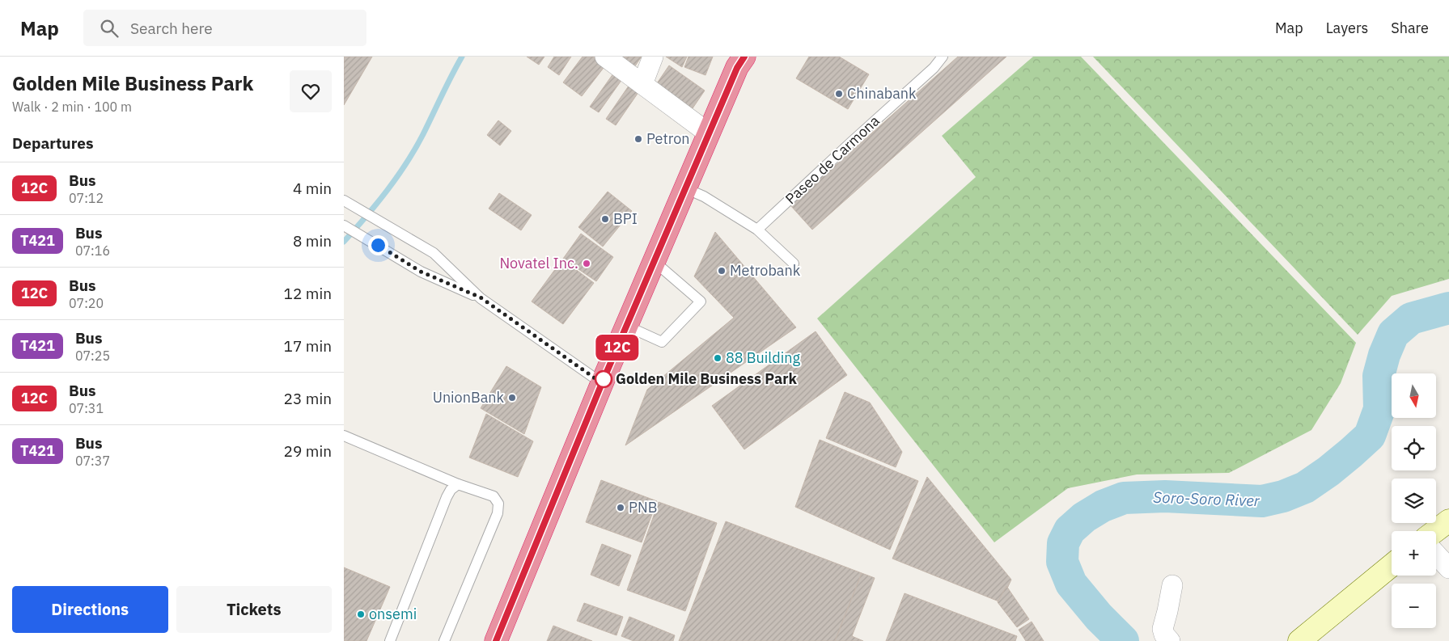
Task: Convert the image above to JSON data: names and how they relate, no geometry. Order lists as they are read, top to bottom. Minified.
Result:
{"streets":{"lane":["Paseo de Carmona"]},"water":["Soro-Soro River"],"places":["Chinabank","Petron","BPI","Novatel Inc.","Metrobank","88 Building","Golden Mile Business Park","UnionBank","PNB","onsemi"],"lines":["bus line 12C"],"north":"bottom","page":{"header":"Map","search":"Search here","nav":["Map","Layers","Share"],"heading":[["Golden Mile Business Park","Walk · 2 min · 100 m"],"Departures"],"on_map":"12C","list":[{"mark":"12C","name":"Bus","note":"07:12","value":"4 min"},{"mark":"T421","name":"Bus","note":"07:16","value":"8 min"},{"mark":"12C","name":"Bus","note":"07:20","value":"12 min"},{"mark":"T421","name":"Bus","note":"07:25","value":"17 min"},{"mark":"12C","name":"Bus","note":"07:31","value":"23 min"},{"mark":"T421","name":"Bus","note":"07:37","value":"29 min"}],"map_buttons":["+","−"],"buttons":["Directions","Tickets"]}}
